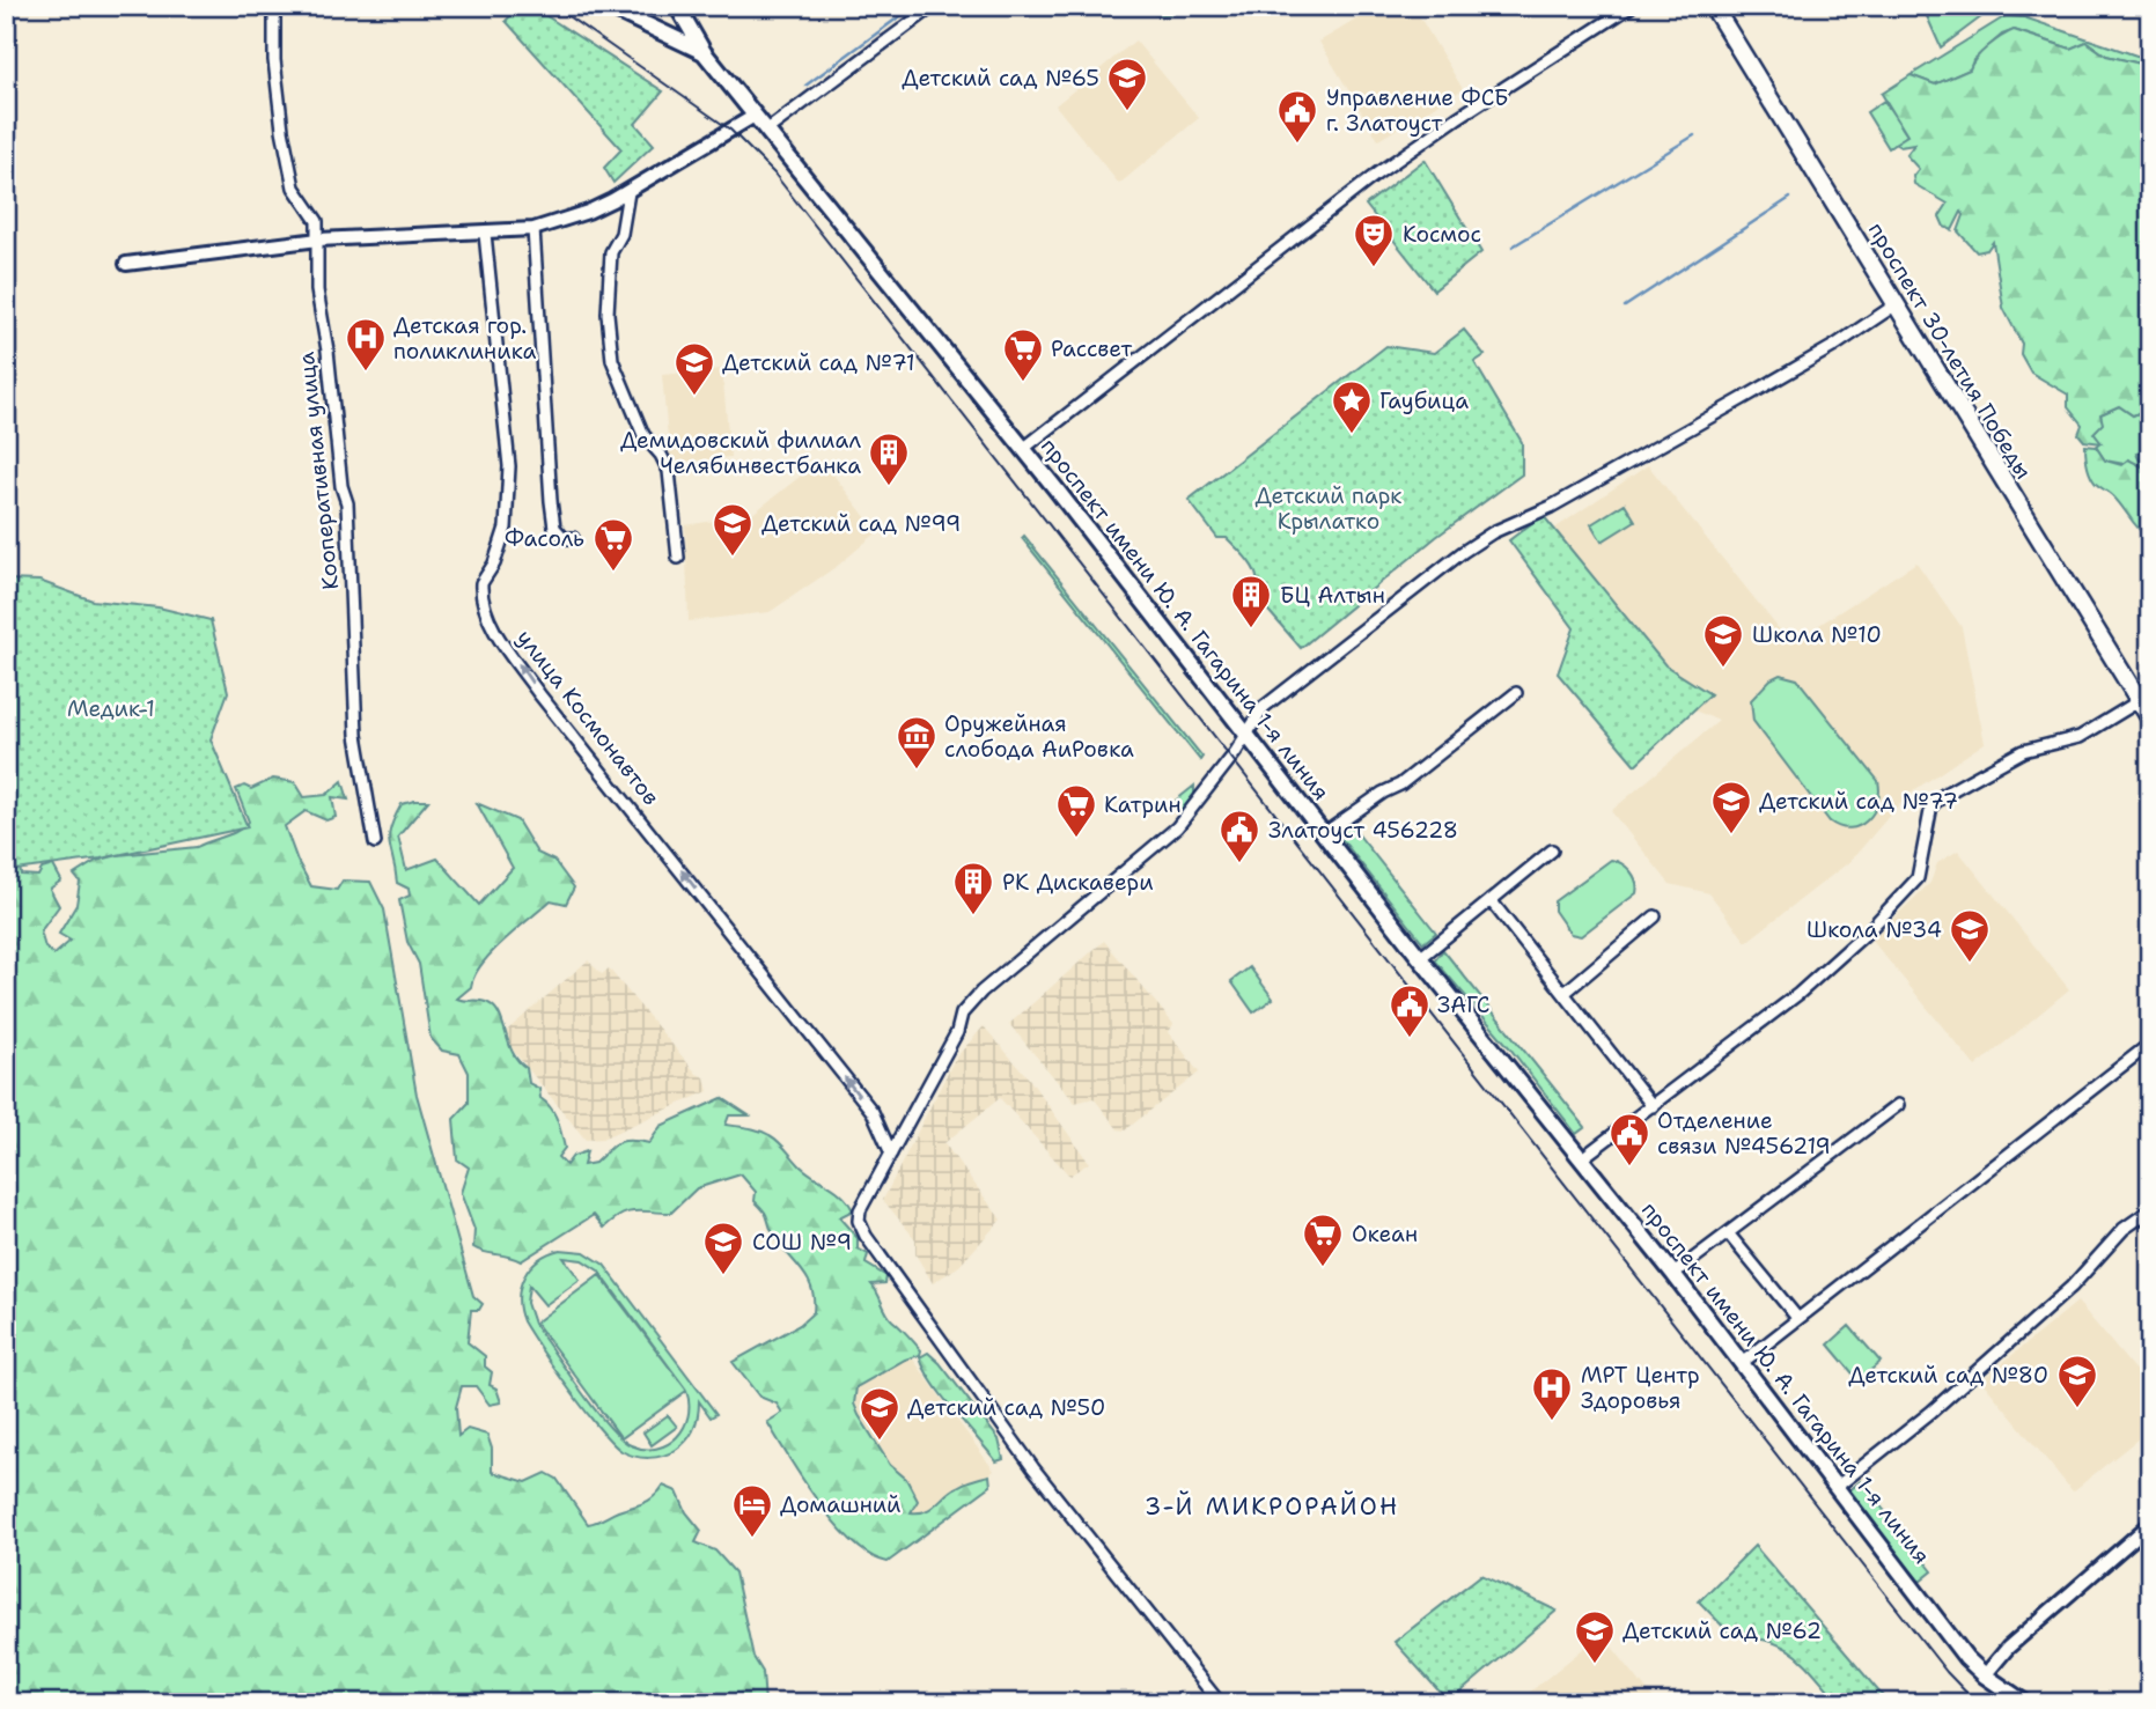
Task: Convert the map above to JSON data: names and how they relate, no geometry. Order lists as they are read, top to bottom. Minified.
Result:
{"streets":{"main road":["проспект 30-летия Победы","проспект имени Ю. А. Гагарина 1-я линия"],"street":["Кооперативная улица","улица Космонавтов"]},"districts":["3-Й МИКРОРАЙОН"],"parks":["Детский парк Крылатко","Медик-1"],"places":{"school or university":["Детский сад №65","Детский сад №71","Детский сад №99","Школа №10","Детский сад №77","Школа №34","СОШ №9","Детский сад №80","Детский сад №50","Детский сад №62"],"public building":["Управление ФСБ г. Златоуст","Златоуст 456228","ЗАГС","Отделение связи №456219"],"theatre":["Космос"],"hospital":["Детская гор. поликлиника","МРТ Центр Здоровья"],"supermarket":["Рассвет","Фасоль","Катрин","Океан"],"place":["Гаубица"],"building":["Демидовский филиал Челябинвестбанка","БЦ Алтын","РК Дискавери"],"museum":["Оружейная слобода АиРовка"],"hotel":["Домашний"]}}
